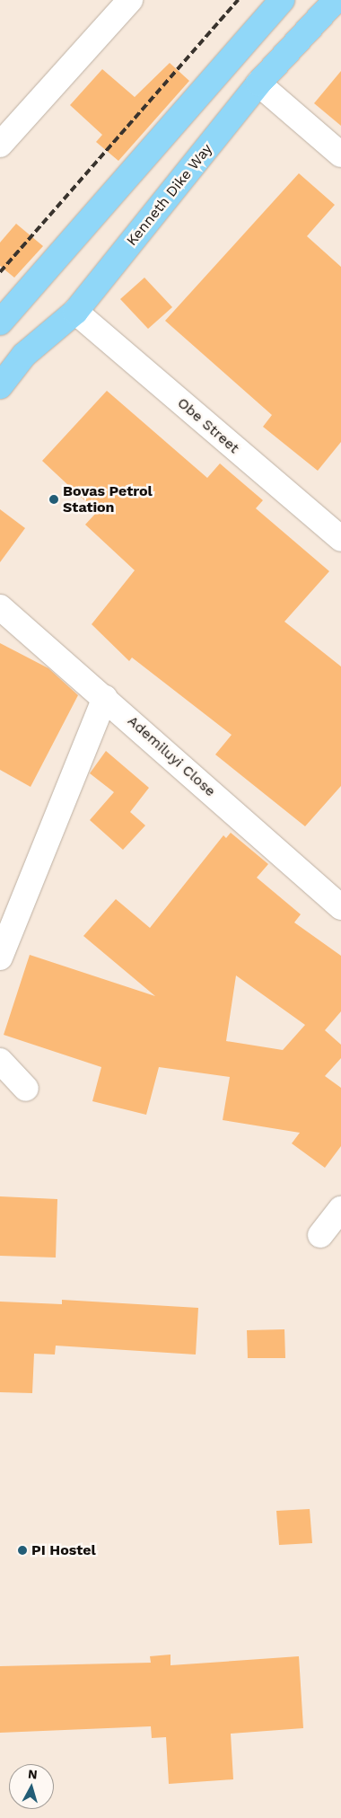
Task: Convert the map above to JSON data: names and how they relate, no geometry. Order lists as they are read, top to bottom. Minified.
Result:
{"streets":{"highway":["Kenneth Dike Way"],"street":["Obe Street","Ademiluyi Close"]},"crossings":[["Kenneth Dike Way","Obe Street"]],"places":["Bovas Petrol Station","PI Hostel"],"north":"top"}
